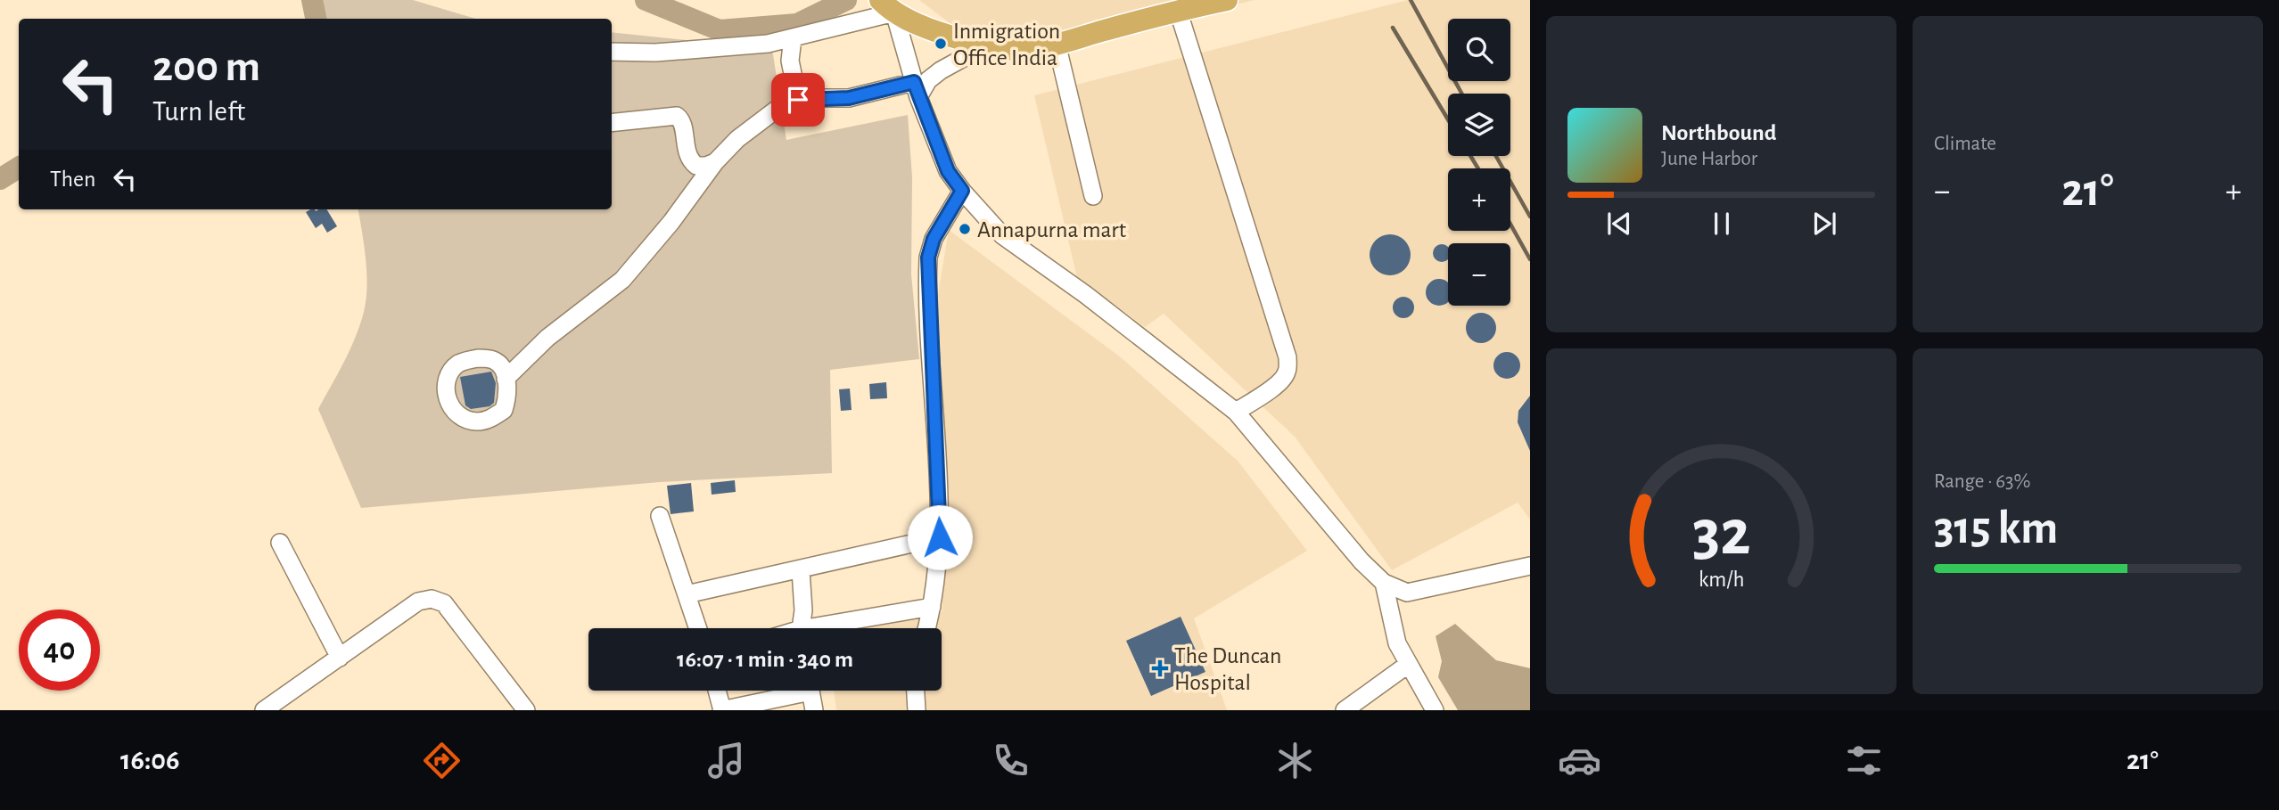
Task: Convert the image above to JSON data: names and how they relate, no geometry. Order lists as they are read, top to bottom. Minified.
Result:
{"places":{"other":["Inmigration Office India","Annapurna mart"],"health":["The Duncan Hospital"]},"page":{"tile":["Climate",["Range · 63%","315 km"]],"map_buttons":["+","−"],"turn":["200 m","Turn left"],"song":["Northbound","June Harbor"],"then":"Then","heat":["−","21°","+"],"limit":"40","trip":"16:07 · 1 min · 340 m","tabs":["16:06","21°"],"gauge":["32","km/h"]}}
